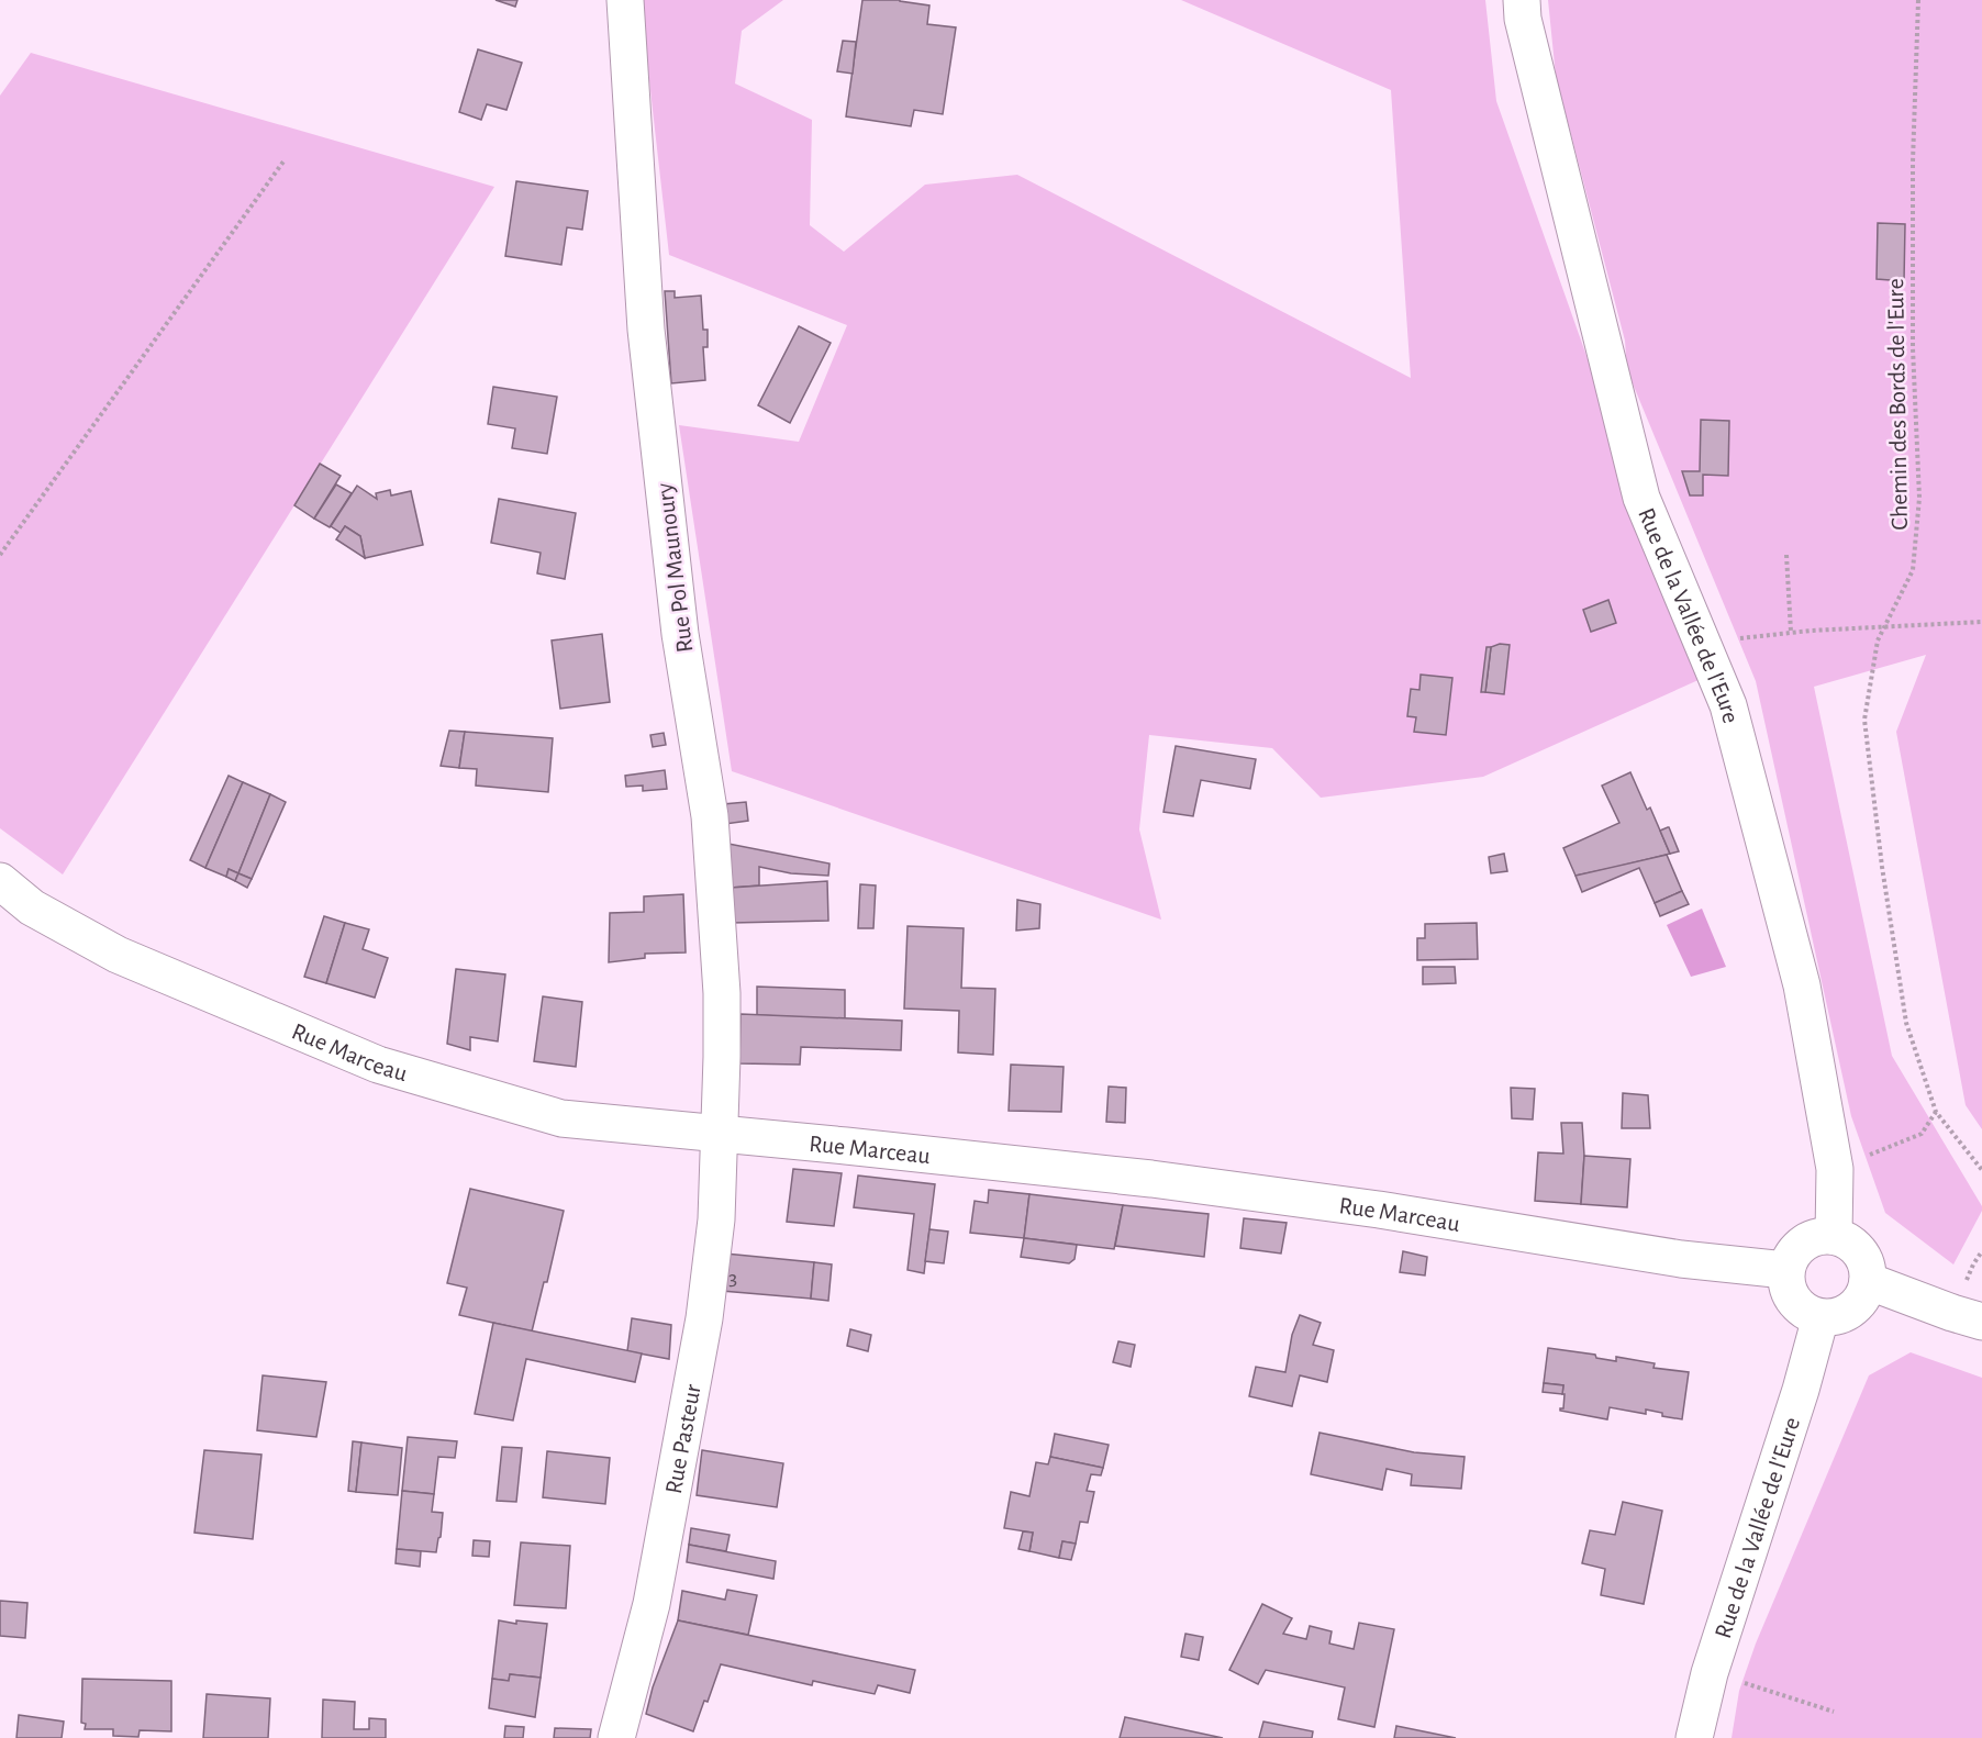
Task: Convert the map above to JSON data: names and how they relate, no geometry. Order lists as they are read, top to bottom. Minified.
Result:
{"streets":{"street":["Rue Pol Maunoury","Rue de la Vallée de l'Eure","Rue Marceau","Rue Pasteur"],"path":["Chemin des Bords de l'Eure"]},"crossings":[["Rue Pol Maunoury","Rue Marceau"],["Rue Pol Maunoury","Rue Pasteur"],["Rue de la Vallée de l'Eure","Rue Marceau"],["Rue Marceau","Rue Pasteur"]],"house_numbers":["3"]}
